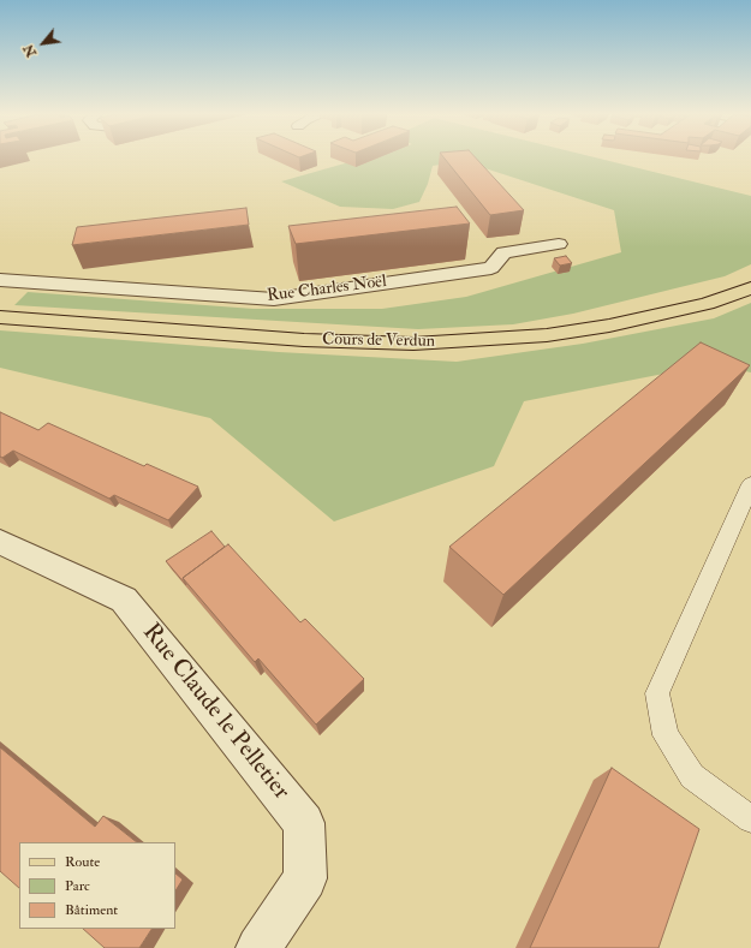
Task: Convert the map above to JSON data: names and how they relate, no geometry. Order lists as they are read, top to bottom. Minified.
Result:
{"streets":{"main road":["Cours de Verdun"],"street":["Rue Charles Noël","Rue Claude le Pelletier"]},"legend":["Route","Parc","Bâtiment"],"north":"bottom left"}
